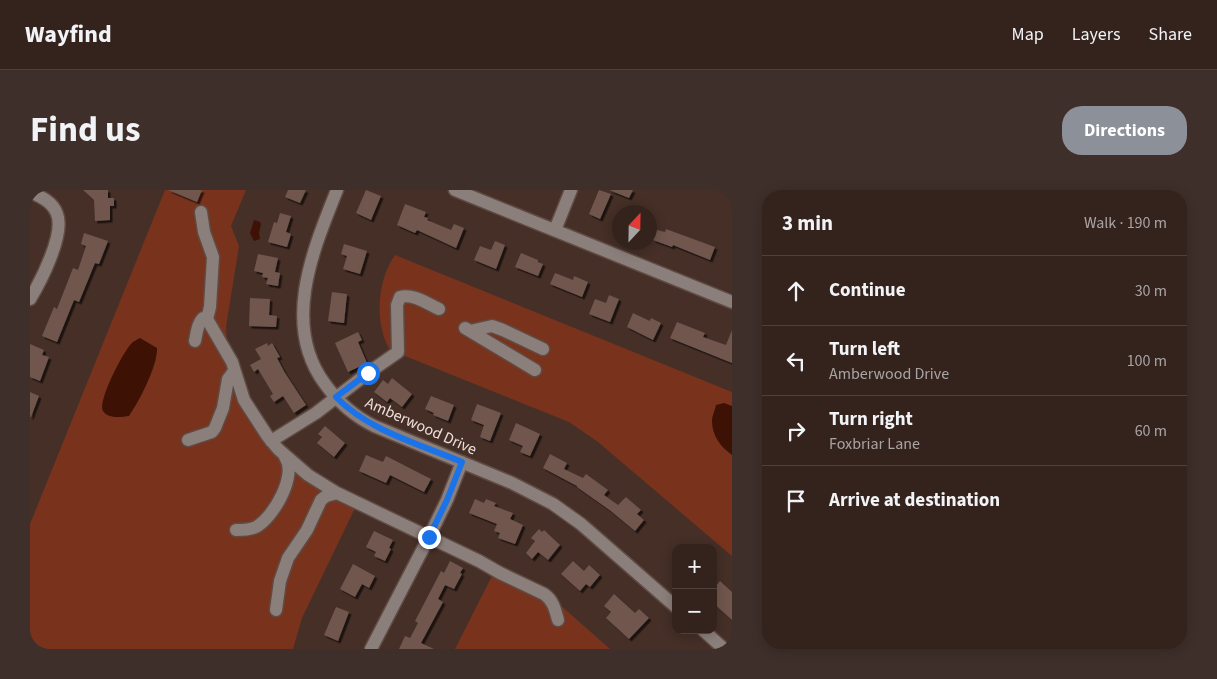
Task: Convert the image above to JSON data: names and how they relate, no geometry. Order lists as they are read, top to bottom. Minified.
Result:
{"streets":{"street":["Amberwood Drive"]},"north":"top","page":{"header":"Wayfind","nav":["Map","Layers","Share"],"title":"Find us","buttons":"Directions","heading":["3 min","Walk · 190 m"],"list":[["Continue","30 m"],["Turn left","Amberwood Drive","100 m"],["Turn right","Foxbriar Lane","60 m"],"Arrive at destination"],"map_buttons":["+","−"]}}
